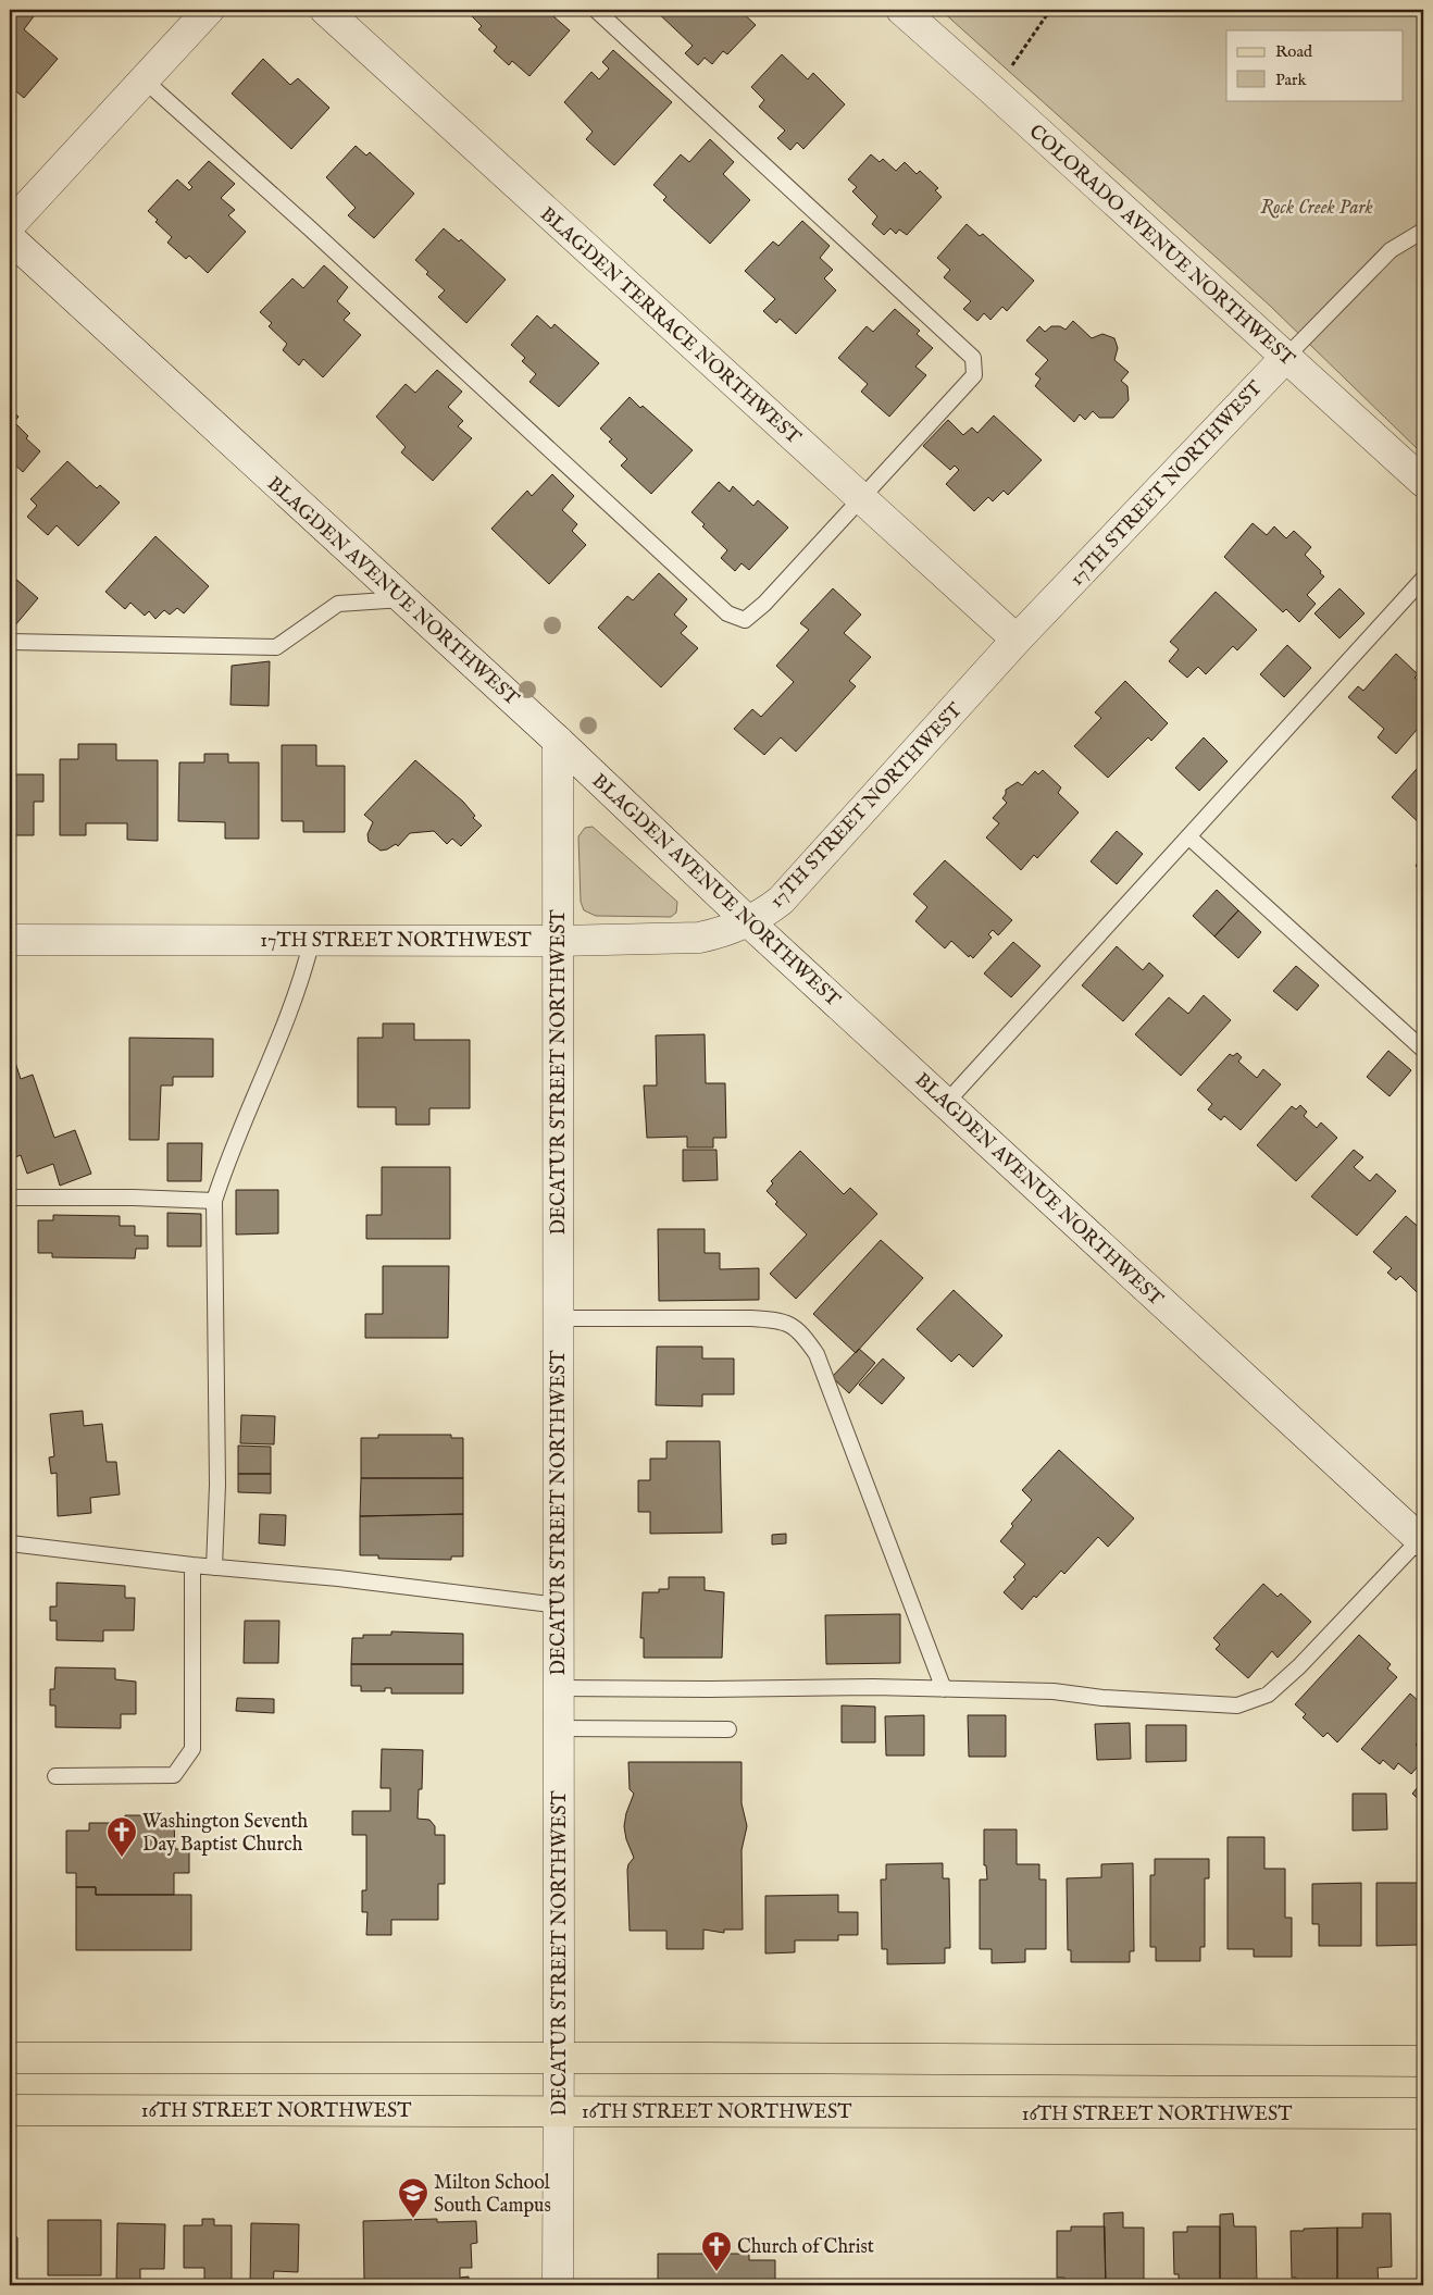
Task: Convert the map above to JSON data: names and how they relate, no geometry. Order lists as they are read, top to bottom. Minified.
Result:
{"streets":{"main road":["16TH STREET NORTHWEST"],"street":["COLORADO AVENUE NORTHWEST","BLAGDEN TERRACE NORTHWEST","17TH STREET NORTHWEST","BLAGDEN AVENUE NORTHWEST","DECATUR STREET NORTHWEST"]},"crossings":[["COLORADO AVENUE NORTHWEST","17TH STREET NORTHWEST"],["BLAGDEN TERRACE NORTHWEST","17TH STREET NORTHWEST"],["17TH STREET NORTHWEST","BLAGDEN AVENUE NORTHWEST"],["17TH STREET NORTHWEST","DECATUR STREET NORTHWEST"],["BLAGDEN AVENUE NORTHWEST","DECATUR STREET NORTHWEST"],["DECATUR STREET NORTHWEST","16TH STREET NORTHWEST"]],"parks":["Rock Creek Park"],"places":{"church":["Washington Seventh Day Baptist Church","Church of Christ"],"school or university":["Milton School South Campus"]},"legend":["Road","Park"]}
